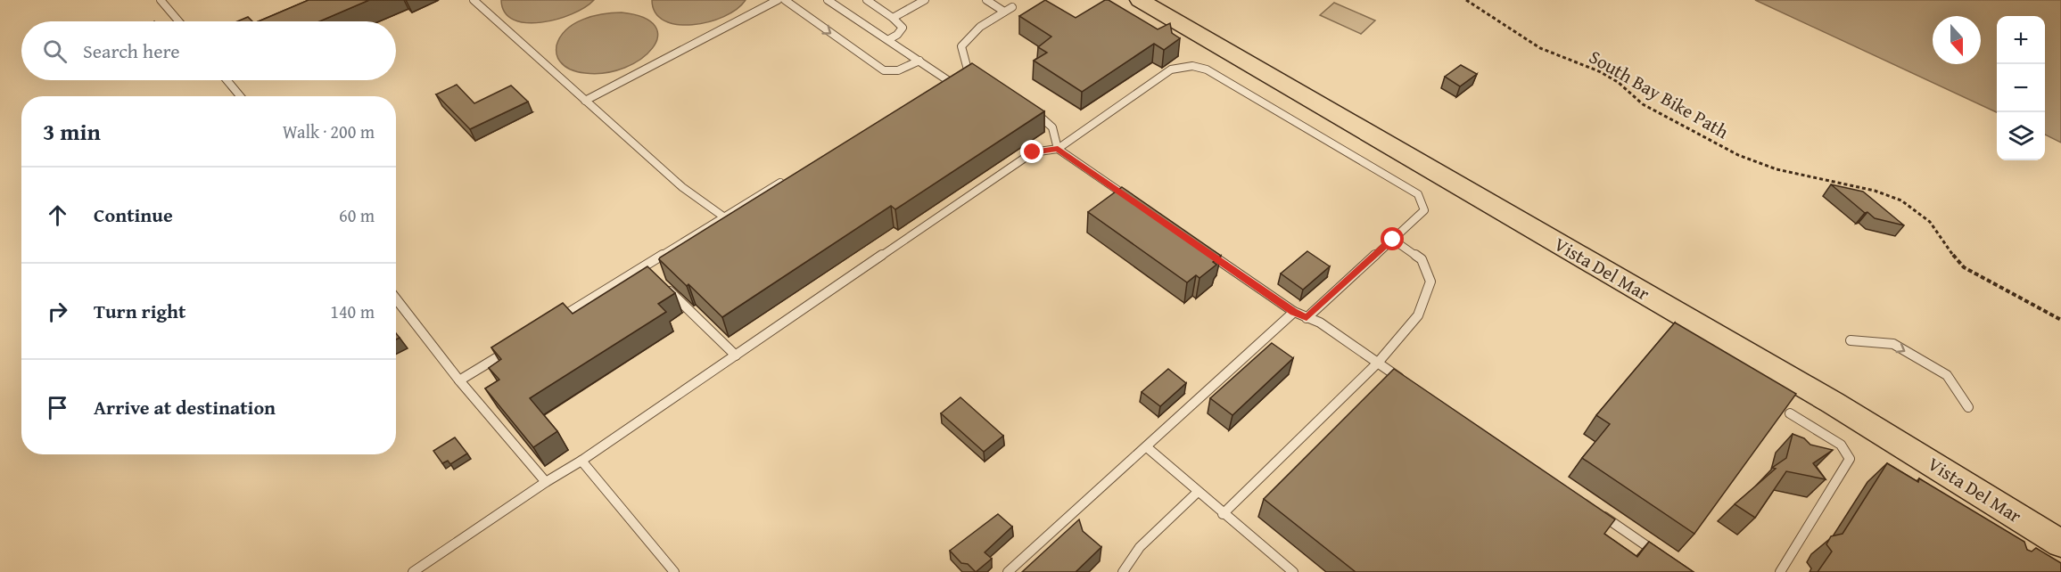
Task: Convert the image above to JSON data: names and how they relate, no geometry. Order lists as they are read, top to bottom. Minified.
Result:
{"streets":{"main road":["Vista Del Mar"],"path":["South Bay Bike Path"]},"north":"bottom","page":{"map_buttons":["+","−"],"search":"Search here","heading":["3 min","Walk · 200 m"],"list":[["Continue","60 m"],["Turn right","140 m"],"Arrive at destination"]}}
